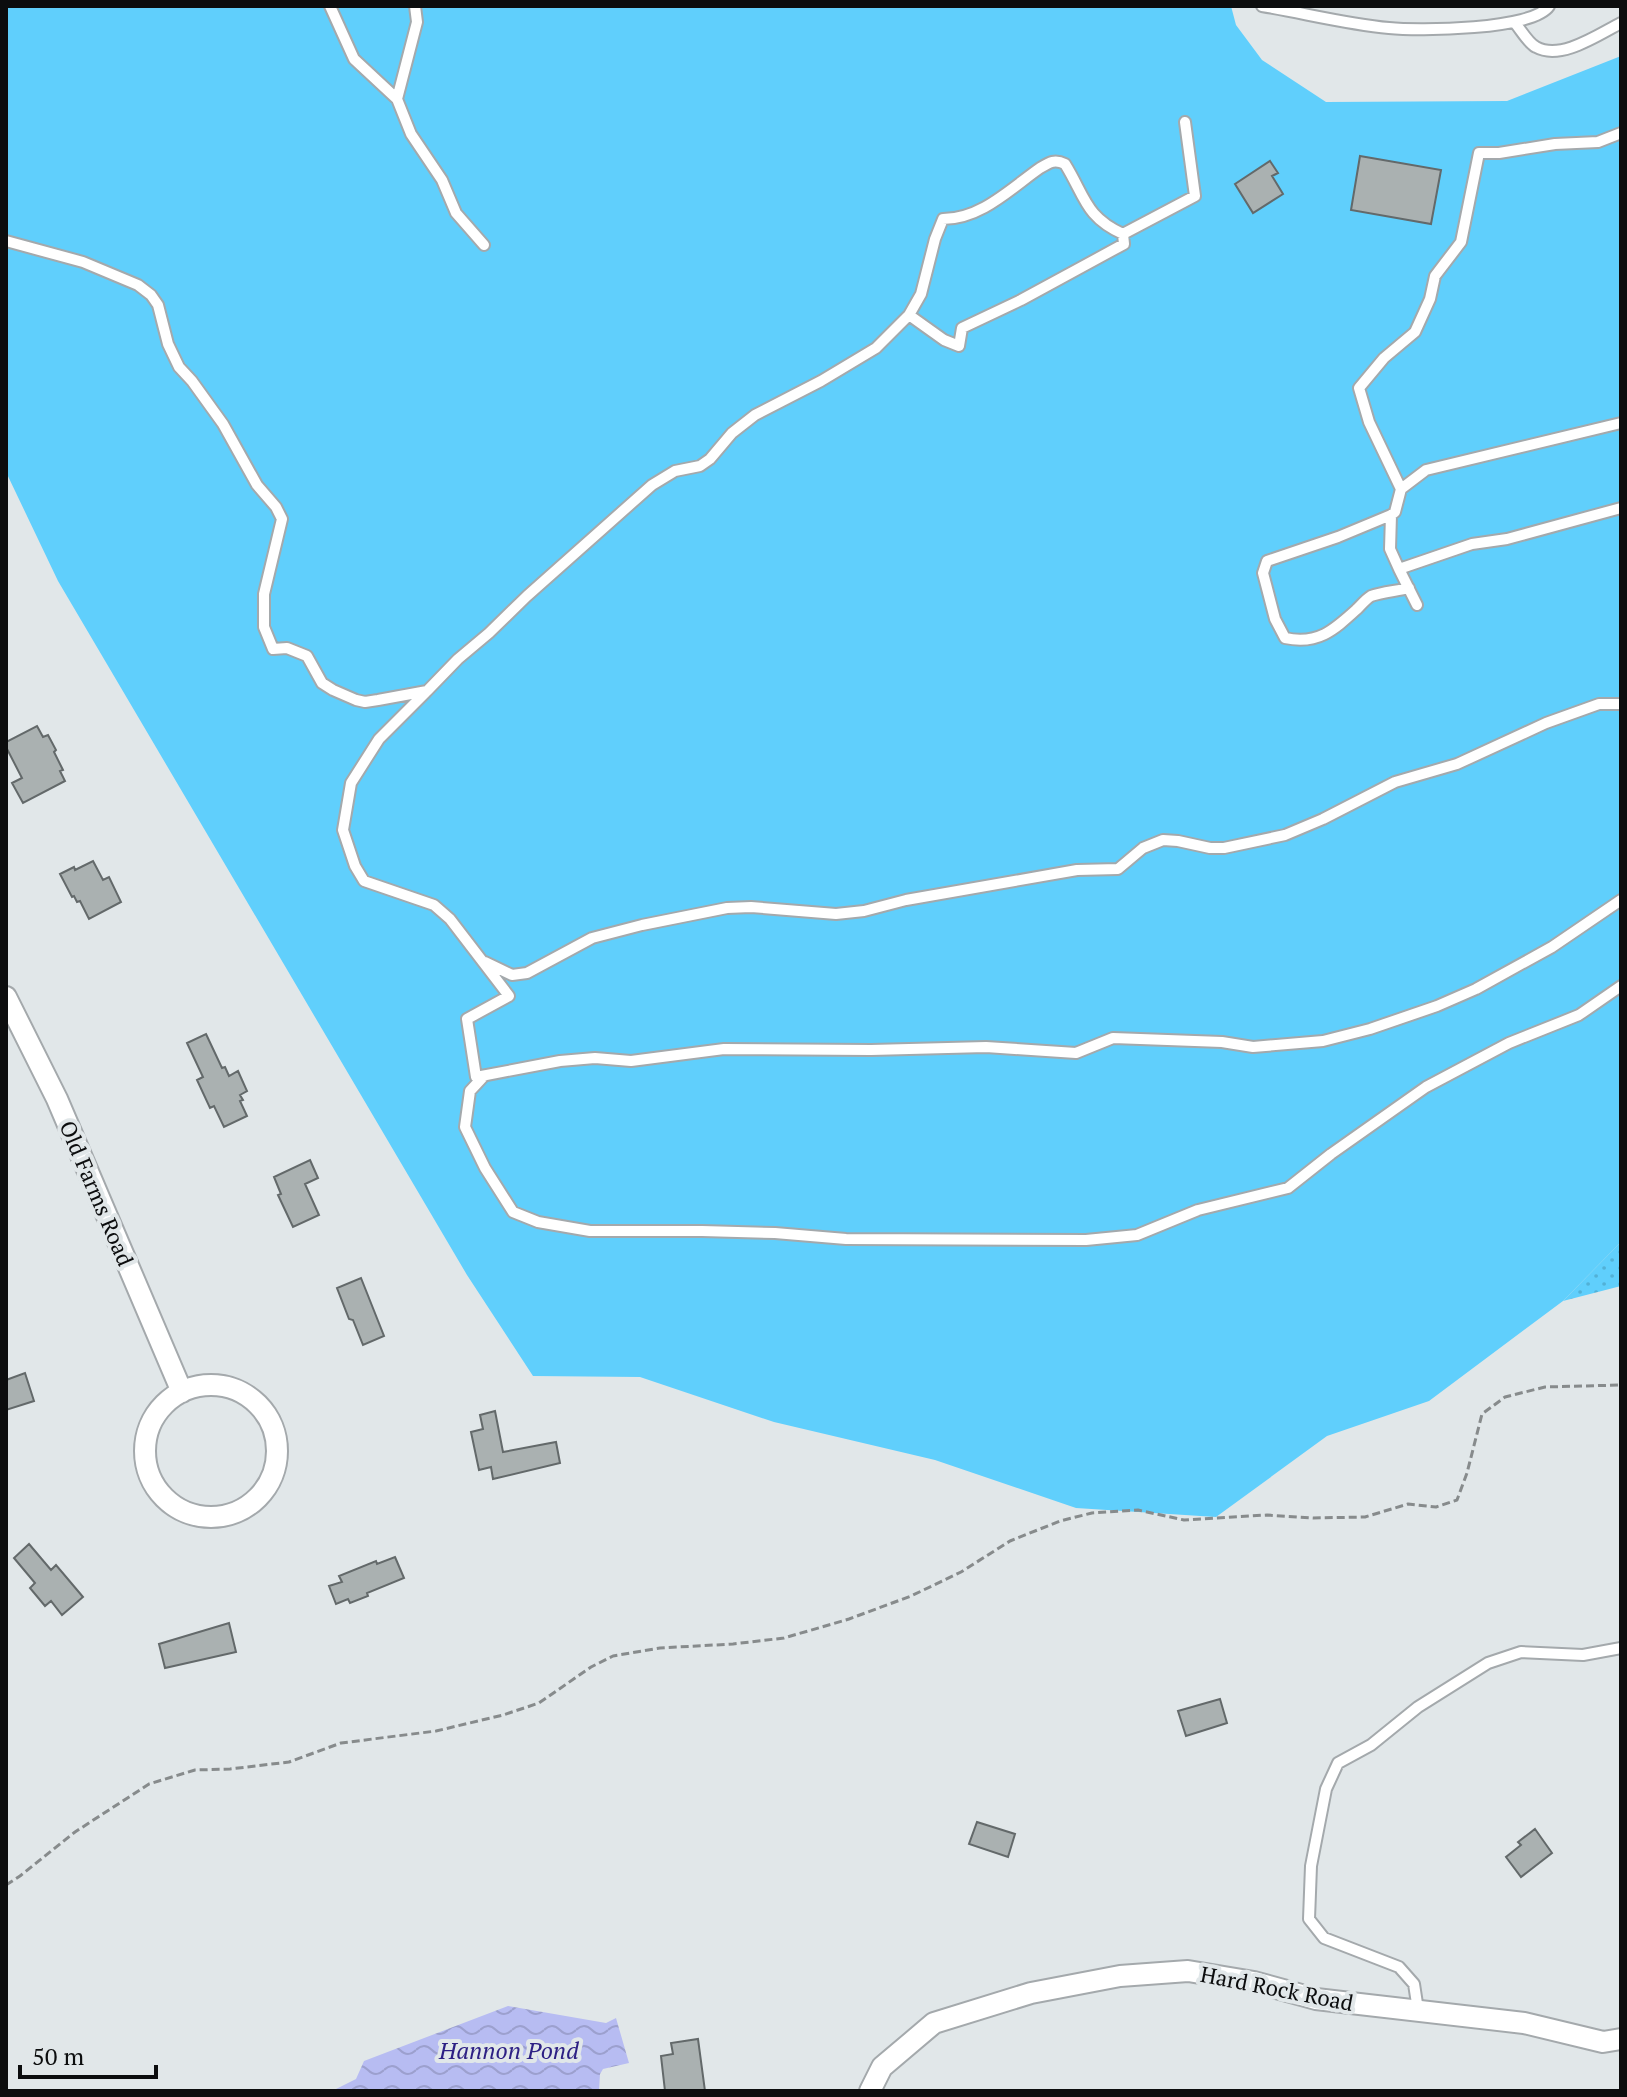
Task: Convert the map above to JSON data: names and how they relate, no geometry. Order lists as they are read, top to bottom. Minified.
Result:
{"streets":{"street":["Old Farms Road","Hard Rock Road"]},"water":["Hannon Pond"],"scale_bar":"50 m"}
